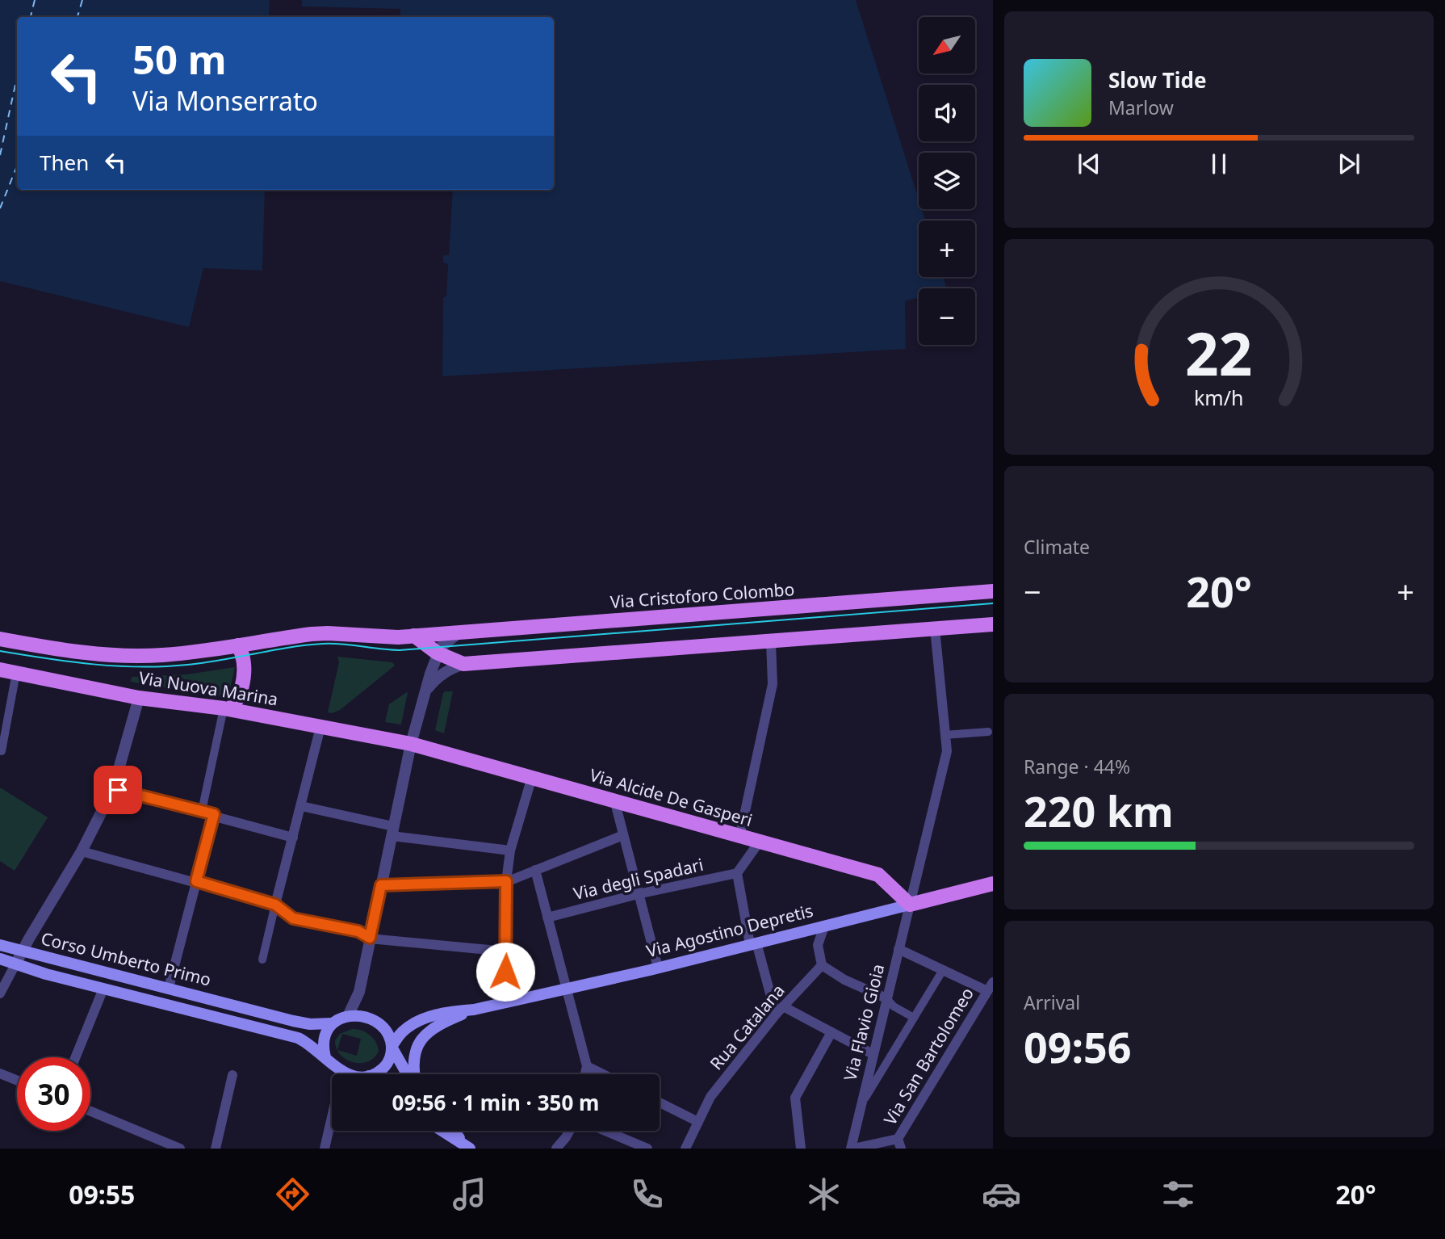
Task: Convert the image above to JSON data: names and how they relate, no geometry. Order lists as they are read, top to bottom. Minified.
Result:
{"streets":{"main road":["Via Cristoforo Colombo","Via Nuova Marina","Via Alcide De Gasperi","Via Agostino Depretis","Corso Umberto Primo"],"street":["Via degli Spadari","Via Flavio Gioia","Rua Catalana","Via San Bartolomeo"]},"crossings":[["Via Cristoforo Colombo","Via Nuova Marina"],["Via Nuova Marina","Via Alcide De Gasperi"],["Via Alcide De Gasperi","Via Agostino Depretis"],["Via Alcide De Gasperi","Via Flavio Gioia"],["Via Agostino Depretis","Via Flavio Gioia"]],"north":"bottom left","page":{"map_buttons":["+","−"],"turn":["50 m","Via Monserrato"],"song":["Slow Tide","Marlow"],"then":"Then","tile":["Climate",["Range · 44%","220 km"],["Arrival","09:56"]],"heat":["−","20°","+"],"limit":"30","trip":"09:56 · 1 min · 350 m","tabs":["09:55","20°"],"gauge":["22","km/h"]}}
